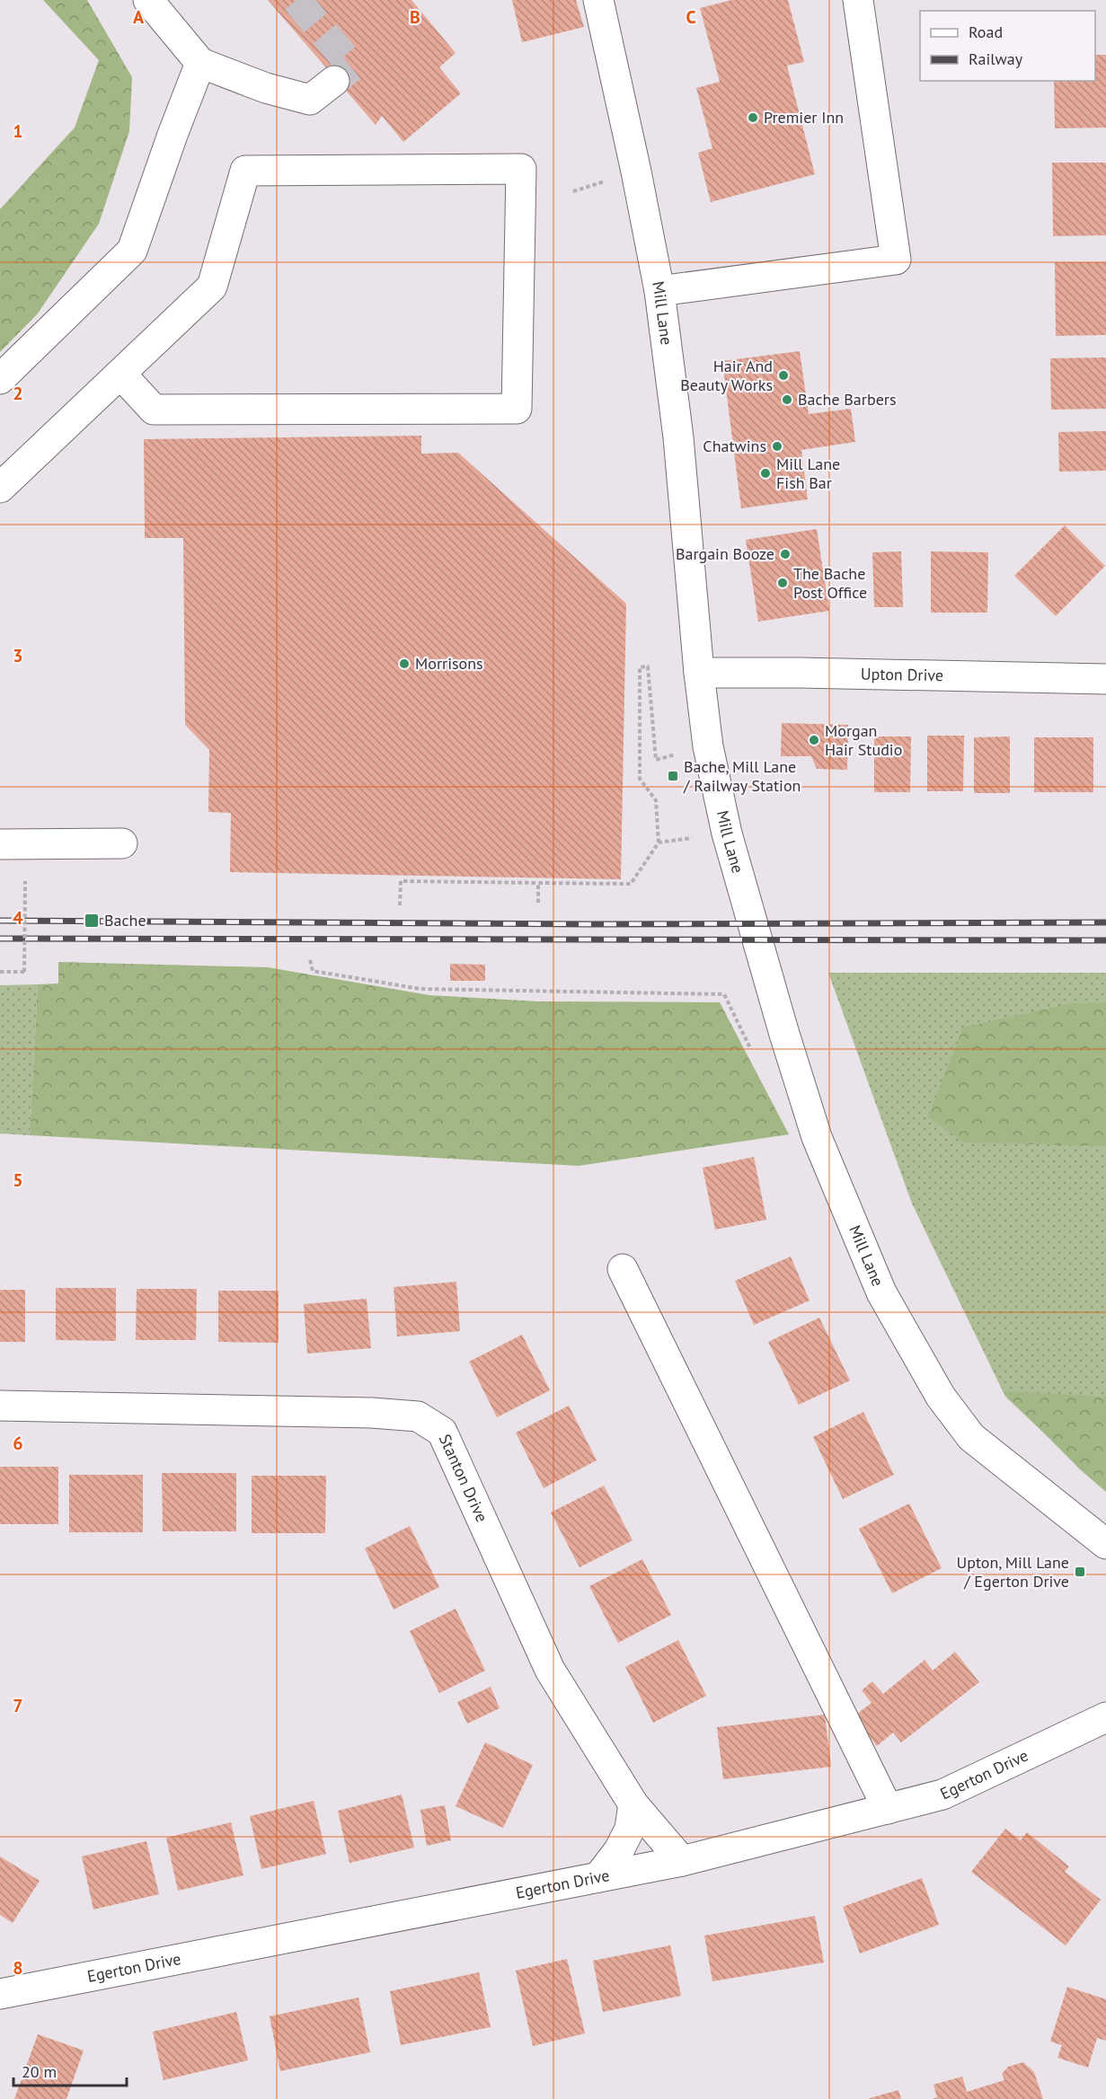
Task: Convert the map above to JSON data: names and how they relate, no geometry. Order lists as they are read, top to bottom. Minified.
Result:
{"streets":{"street":["Mill Lane","Upton Drive","Stanton Drive","Egerton Drive"]},"crossings":[["Mill Lane","Upton Drive"],["Stanton Drive","Egerton Drive"]],"places":{"other":["Premier Inn","Hair And Beauty Works","Bache Barbers","Chatwins","Mill Lane Fish Bar","Bargain Booze","The Bache Post Office","Morrisons","Morgan Hair Studio"],"transit":["Bache, Mill Lane / Railway Station","Bache","Upton, Mill Lane / Egerton Drive"]},"legend":["Road","Railway"],"scale_bar":"20 m","grid":{"columns":["A","B","C"],"rows":["1","2","3","4","5","6","7","8"]}}
